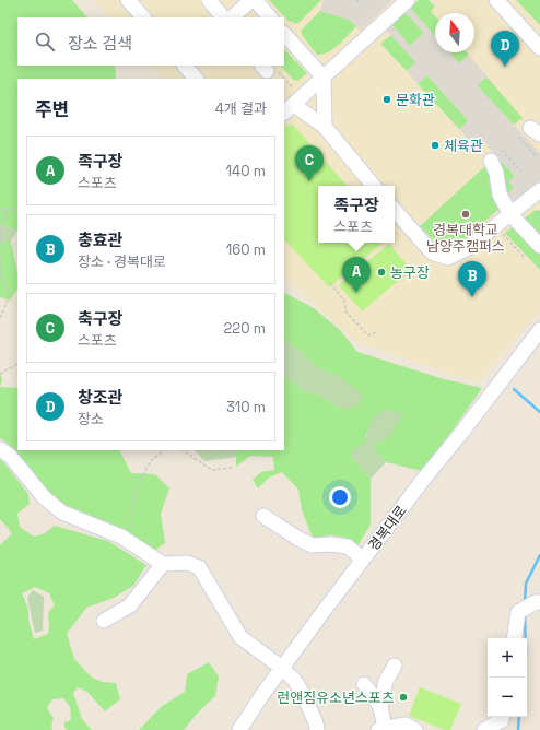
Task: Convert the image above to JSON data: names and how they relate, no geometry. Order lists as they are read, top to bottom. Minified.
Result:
{"streets":{"street":["경복대로"]},"places":["문화관","체육관","경복대학교 남양주캠퍼스","농구장","런앤짐유소년스포츠"],"north":"top","page":{"search":"장소 검색","pins":["D","C","A","B"],"heading":["주변","4개 결과"],"list":[{"mark":"A","name":"족구장","note":"스포츠","value":"140 m"},{"mark":"B","name":"충효관","note":"장소 · 경복대로","value":"160 m"},{"mark":"C","name":"축구장","note":"스포츠","value":"220 m"},{"mark":"D","name":"창조관","note":"장소","value":"310 m"}],"popup":["족구장","스포츠"],"map_buttons":["+","−"]}}
